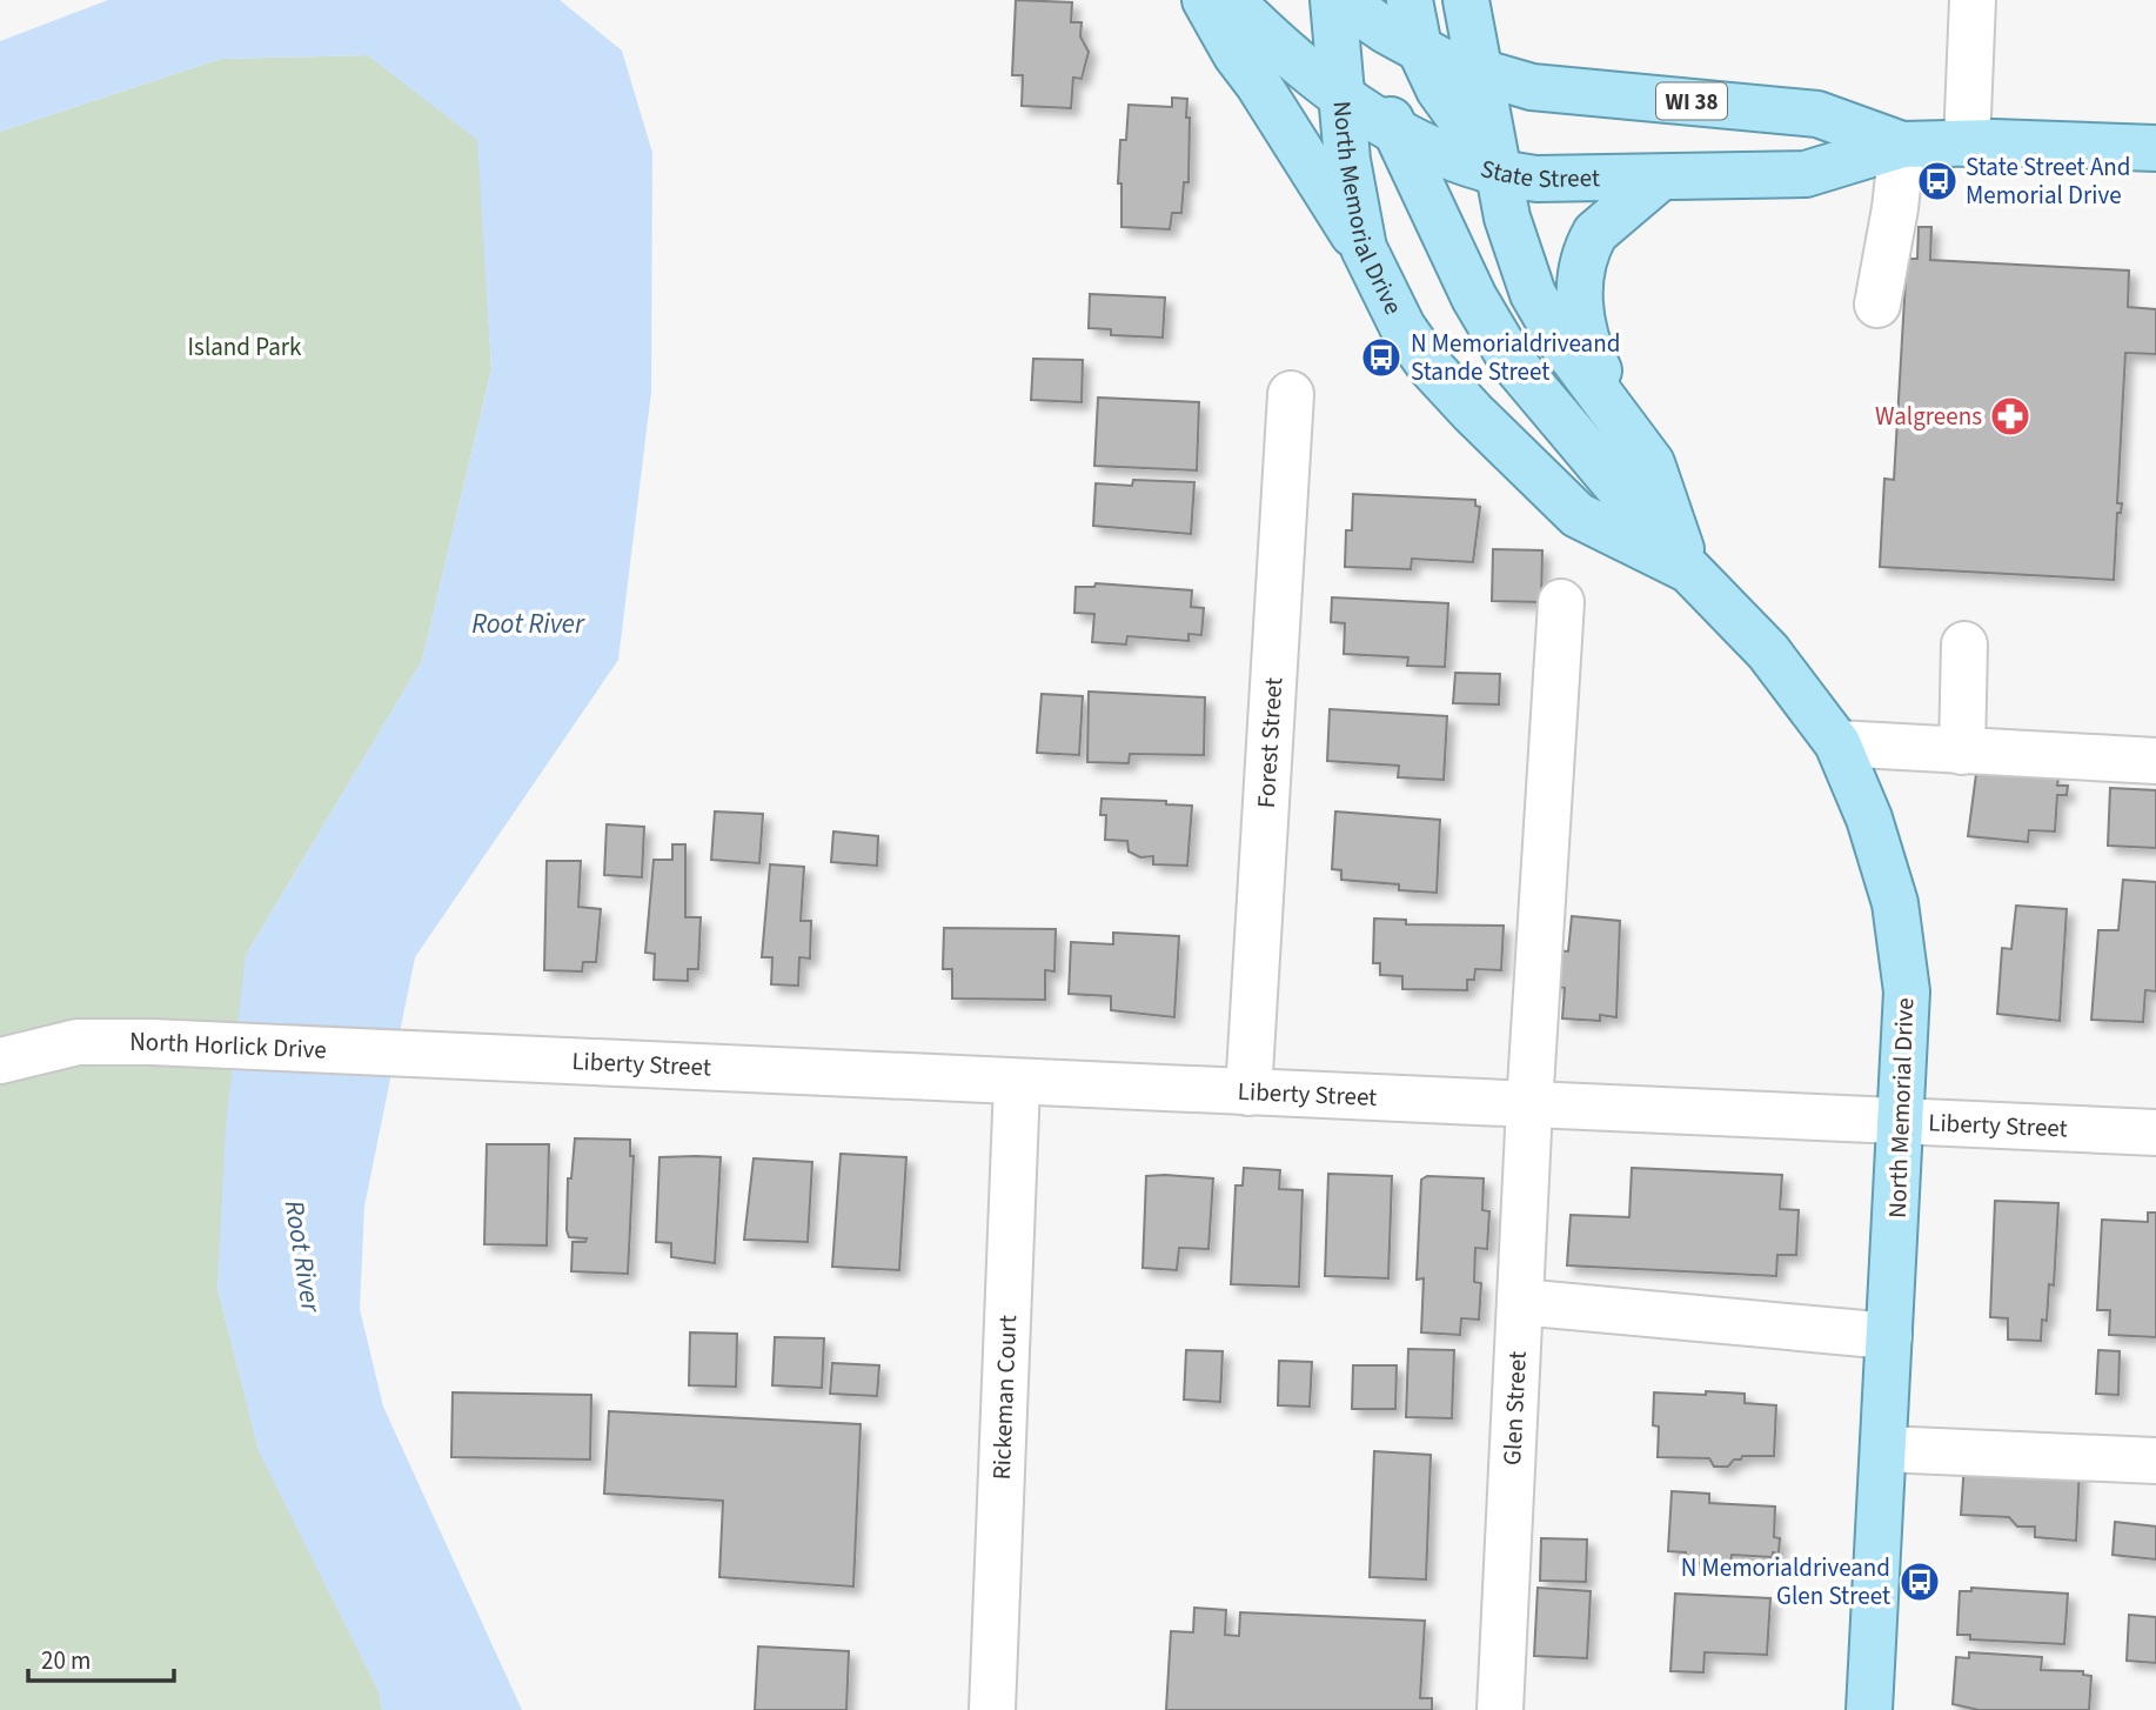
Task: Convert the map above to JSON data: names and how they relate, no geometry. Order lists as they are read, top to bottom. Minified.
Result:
{"streets":{"main road":["WI 38","State Street","North Memorial Drive"],"street":["Forest Street","North Horlick Drive","Liberty Street","Rickeman Court","Glen Street"]},"crossings":[["State Street","North Memorial Drive"],["North Memorial Drive","Liberty Street"],["Forest Street","Liberty Street"],["North Horlick Drive","Liberty Street"],["Liberty Street","Rickeman Court"],["Liberty Street","Glen Street"]],"water":["Root River"],"parks":["Island Park"],"places":{"bus stop":["State Street And Memorial Drive","N Memorialdriveand Stande Street","N Memorialdriveand Glen Street"],"pharmacy":["Walgreens"]},"scale_bar":"20 m"}
